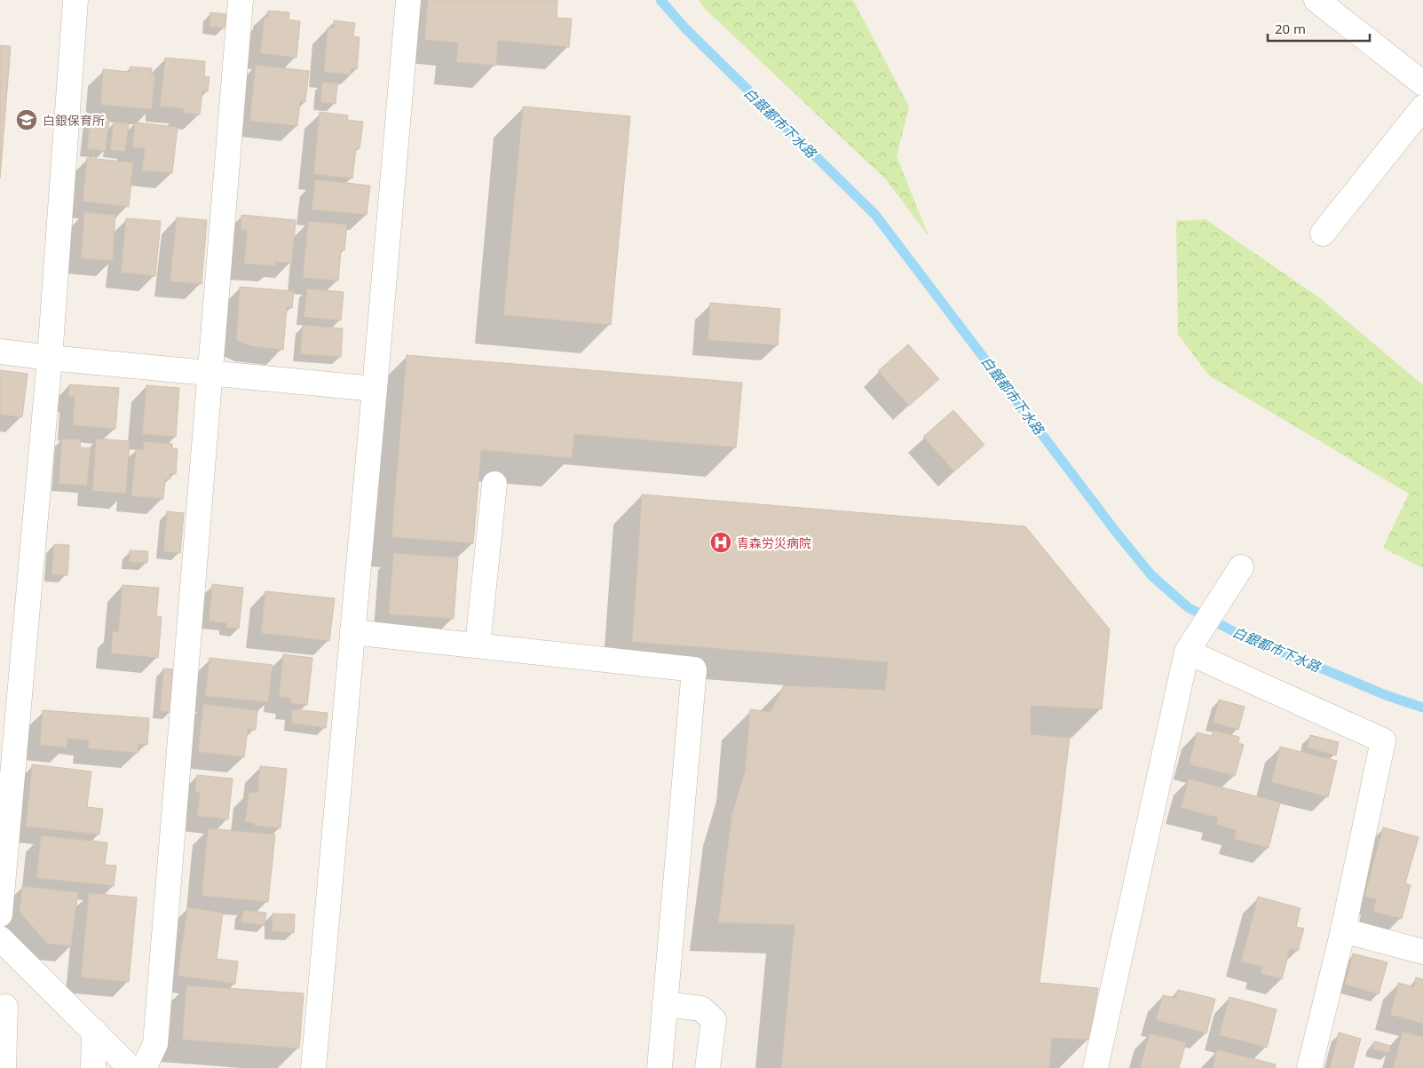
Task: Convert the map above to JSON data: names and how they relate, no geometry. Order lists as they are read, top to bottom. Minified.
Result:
{"water":["白銀都市下水路"],"places":{"school or university":["白銀保育所"],"hospital":["青森労災病院"]},"scale_bar":"20 m"}
